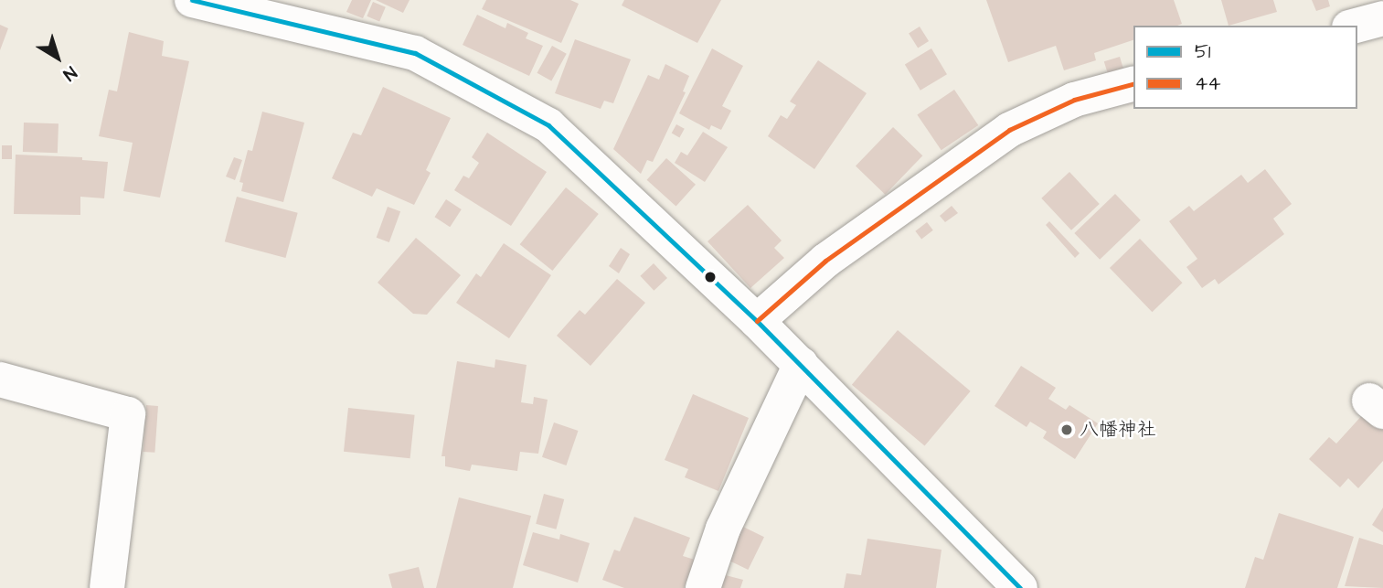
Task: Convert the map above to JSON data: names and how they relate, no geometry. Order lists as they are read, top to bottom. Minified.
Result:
{"places":["八幡神社"],"lines":["transit line 51","transit line 44"],"legend":["51","44"],"north":"bottom right"}
